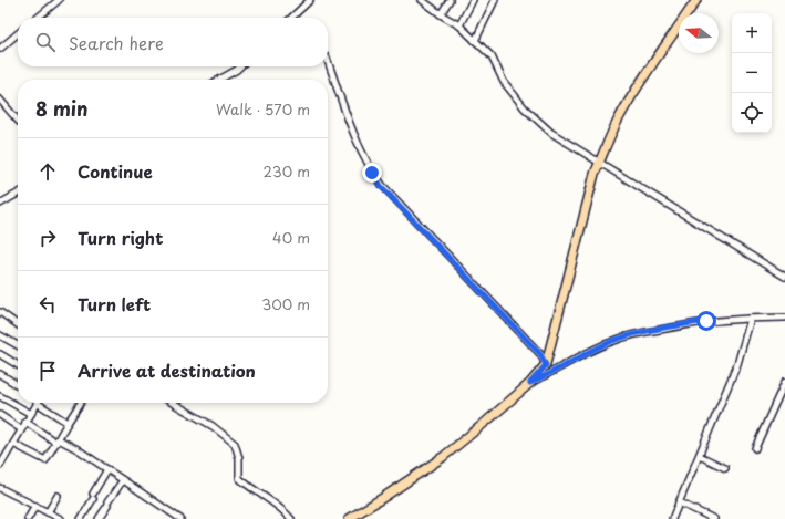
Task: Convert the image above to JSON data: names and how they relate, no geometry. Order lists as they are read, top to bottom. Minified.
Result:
{"north":"left","page":{"map_buttons":["+","−"],"search":"Search here","heading":["8 min","Walk · 570 m"],"list":[["Continue","230 m"],["Turn right","40 m"],["Turn left","300 m"],"Arrive at destination"]}}
